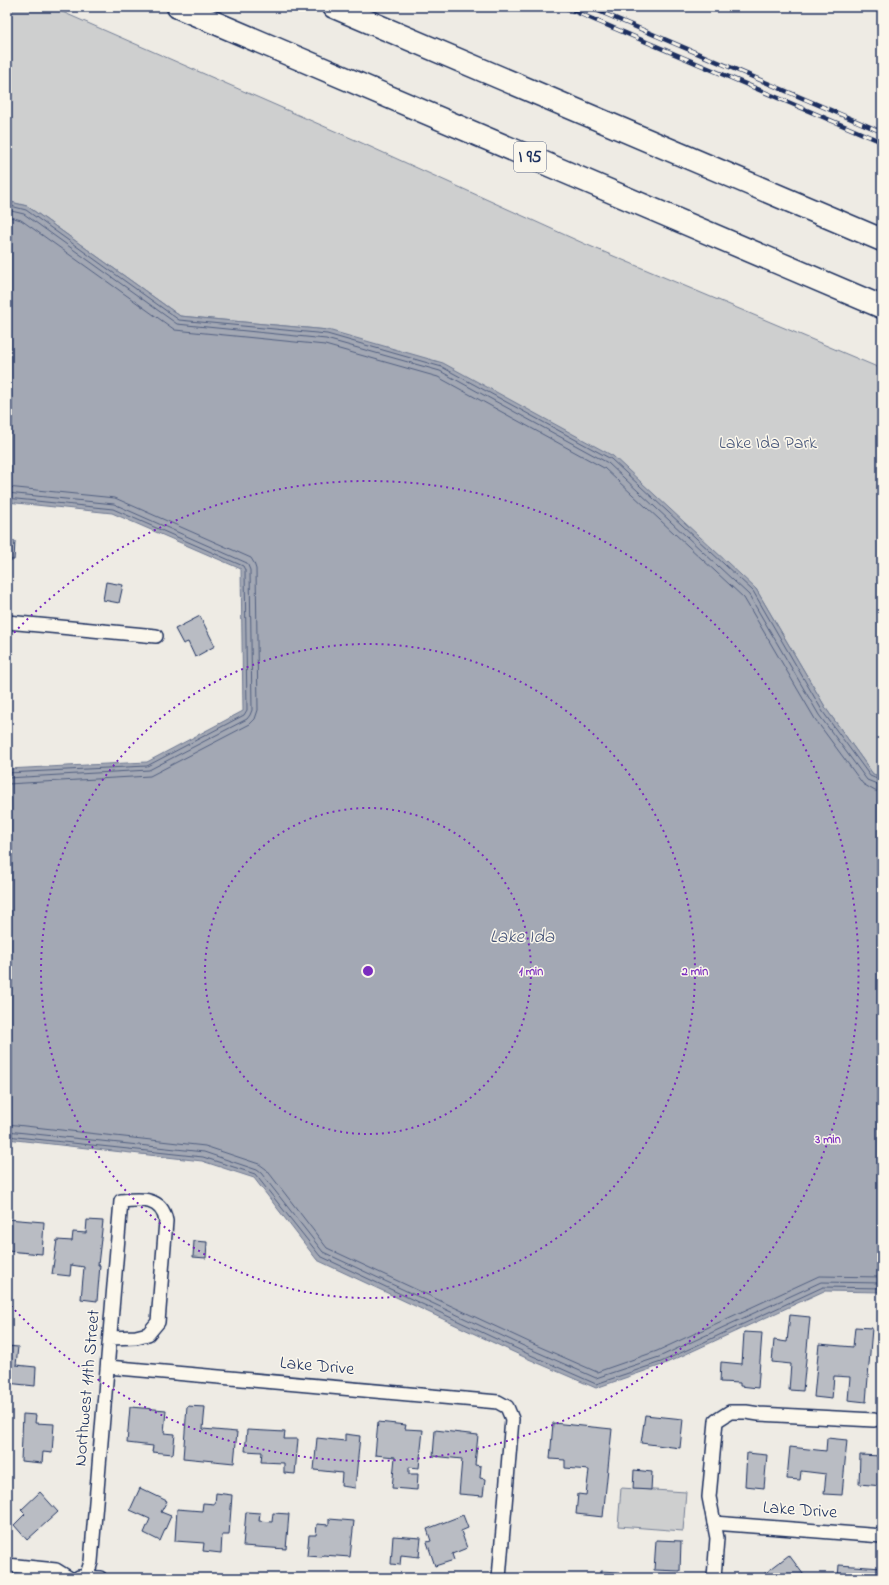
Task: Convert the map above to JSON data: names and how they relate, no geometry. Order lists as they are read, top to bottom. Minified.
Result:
{"streets":{"highway":["I 95"],"street":["Lake Drive","Northwest 11th Street"]},"crossings":[["Lake Drive","Northwest 11th Street"]],"water":["Lake Ida"],"parks":["Lake Ida Park"],"rings":["1 min","2 min","3 min"]}
